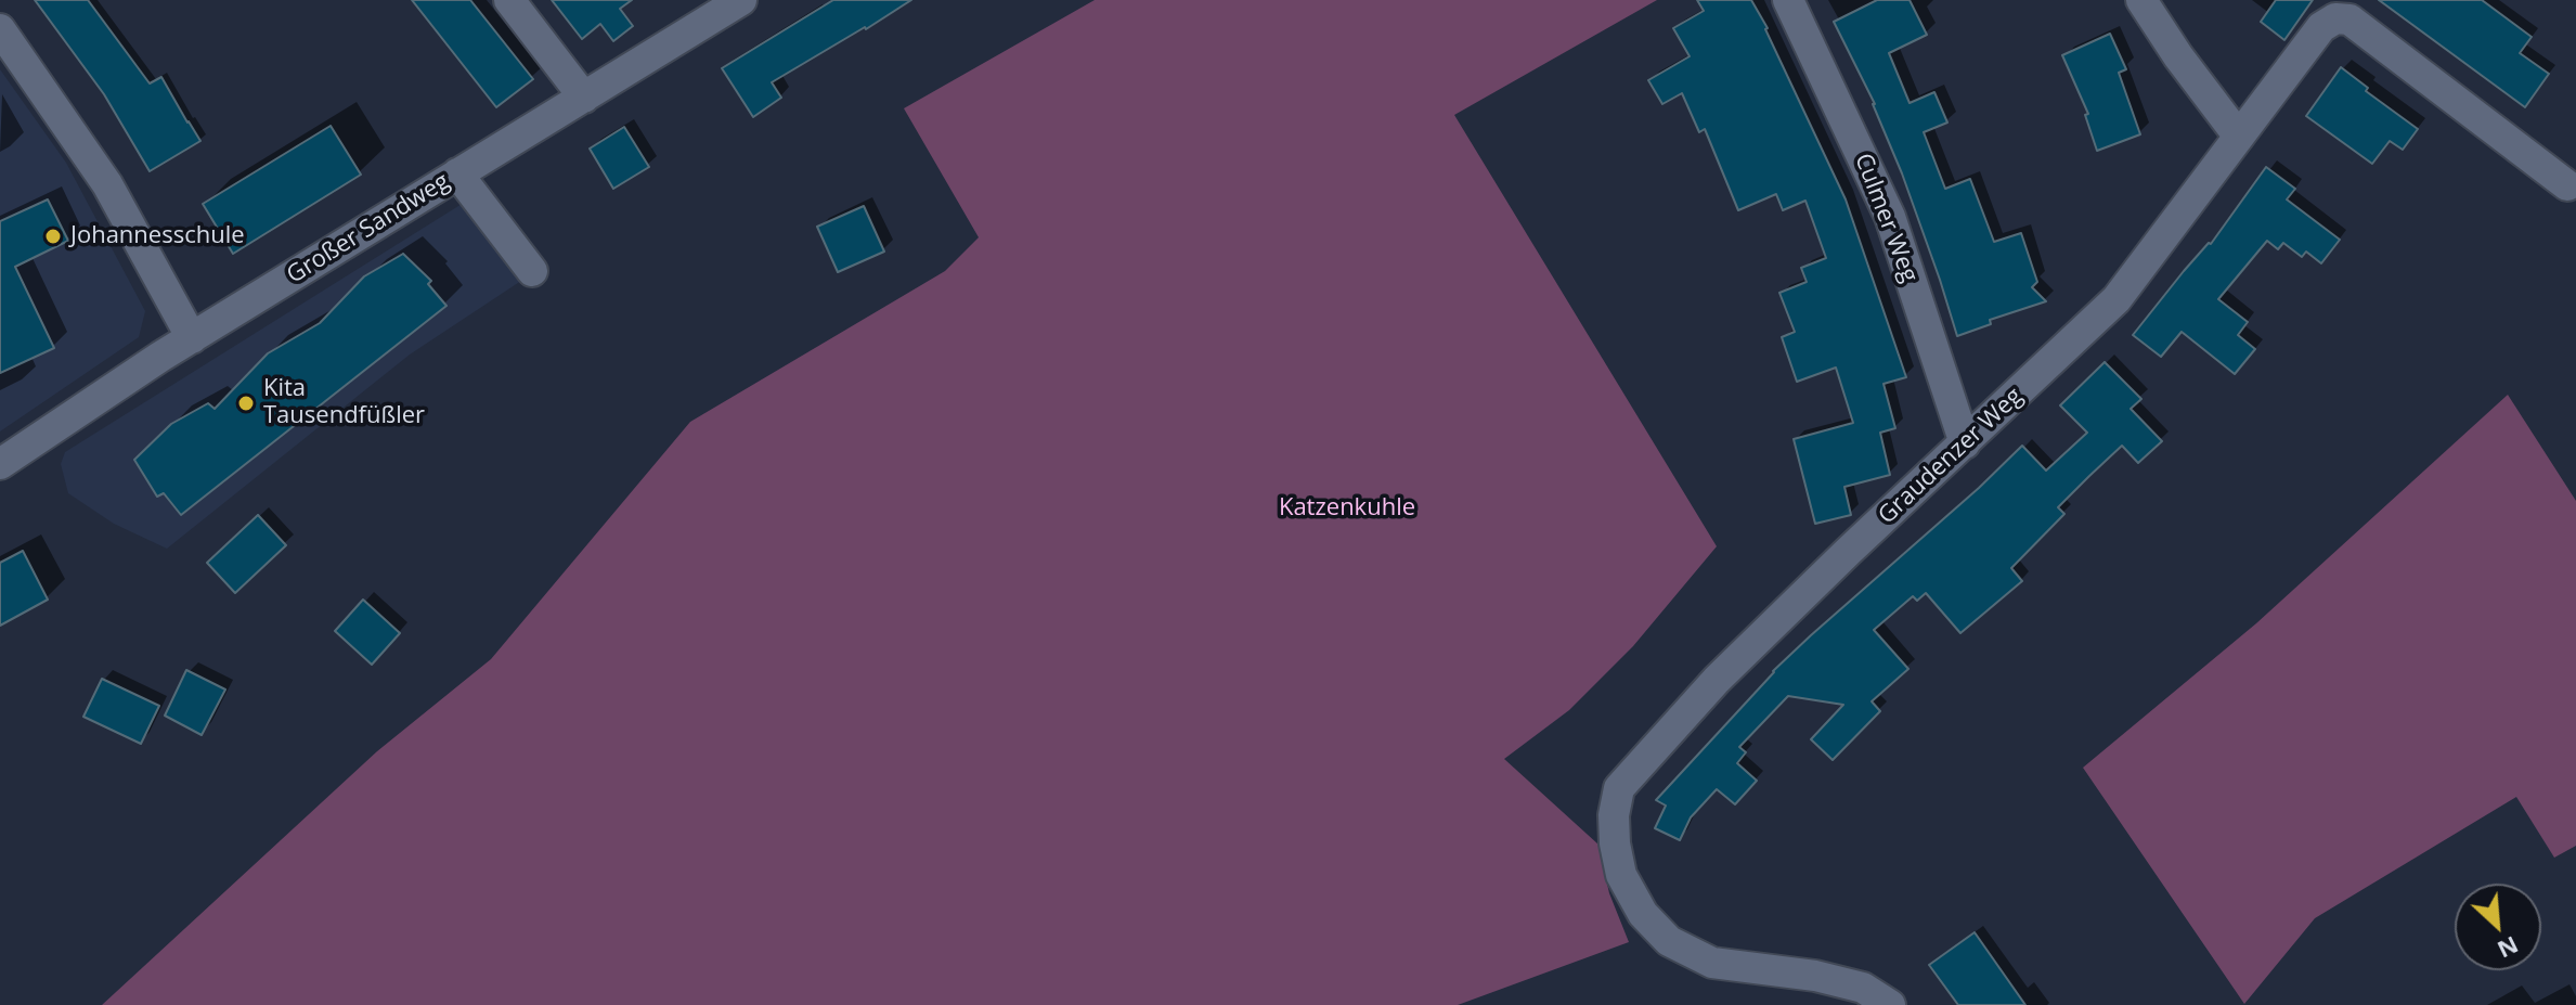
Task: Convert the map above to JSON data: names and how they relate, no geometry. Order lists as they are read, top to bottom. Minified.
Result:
{"streets":{"street":["Culmer Weg","Großer Sandweg","Graudenzer Weg"]},"crossings":[["Culmer Weg","Graudenzer Weg"]],"parks":["Katzenkuhle"],"places":["Johannesschule","Kita Tausendfüßler"],"north":"bottom right"}
